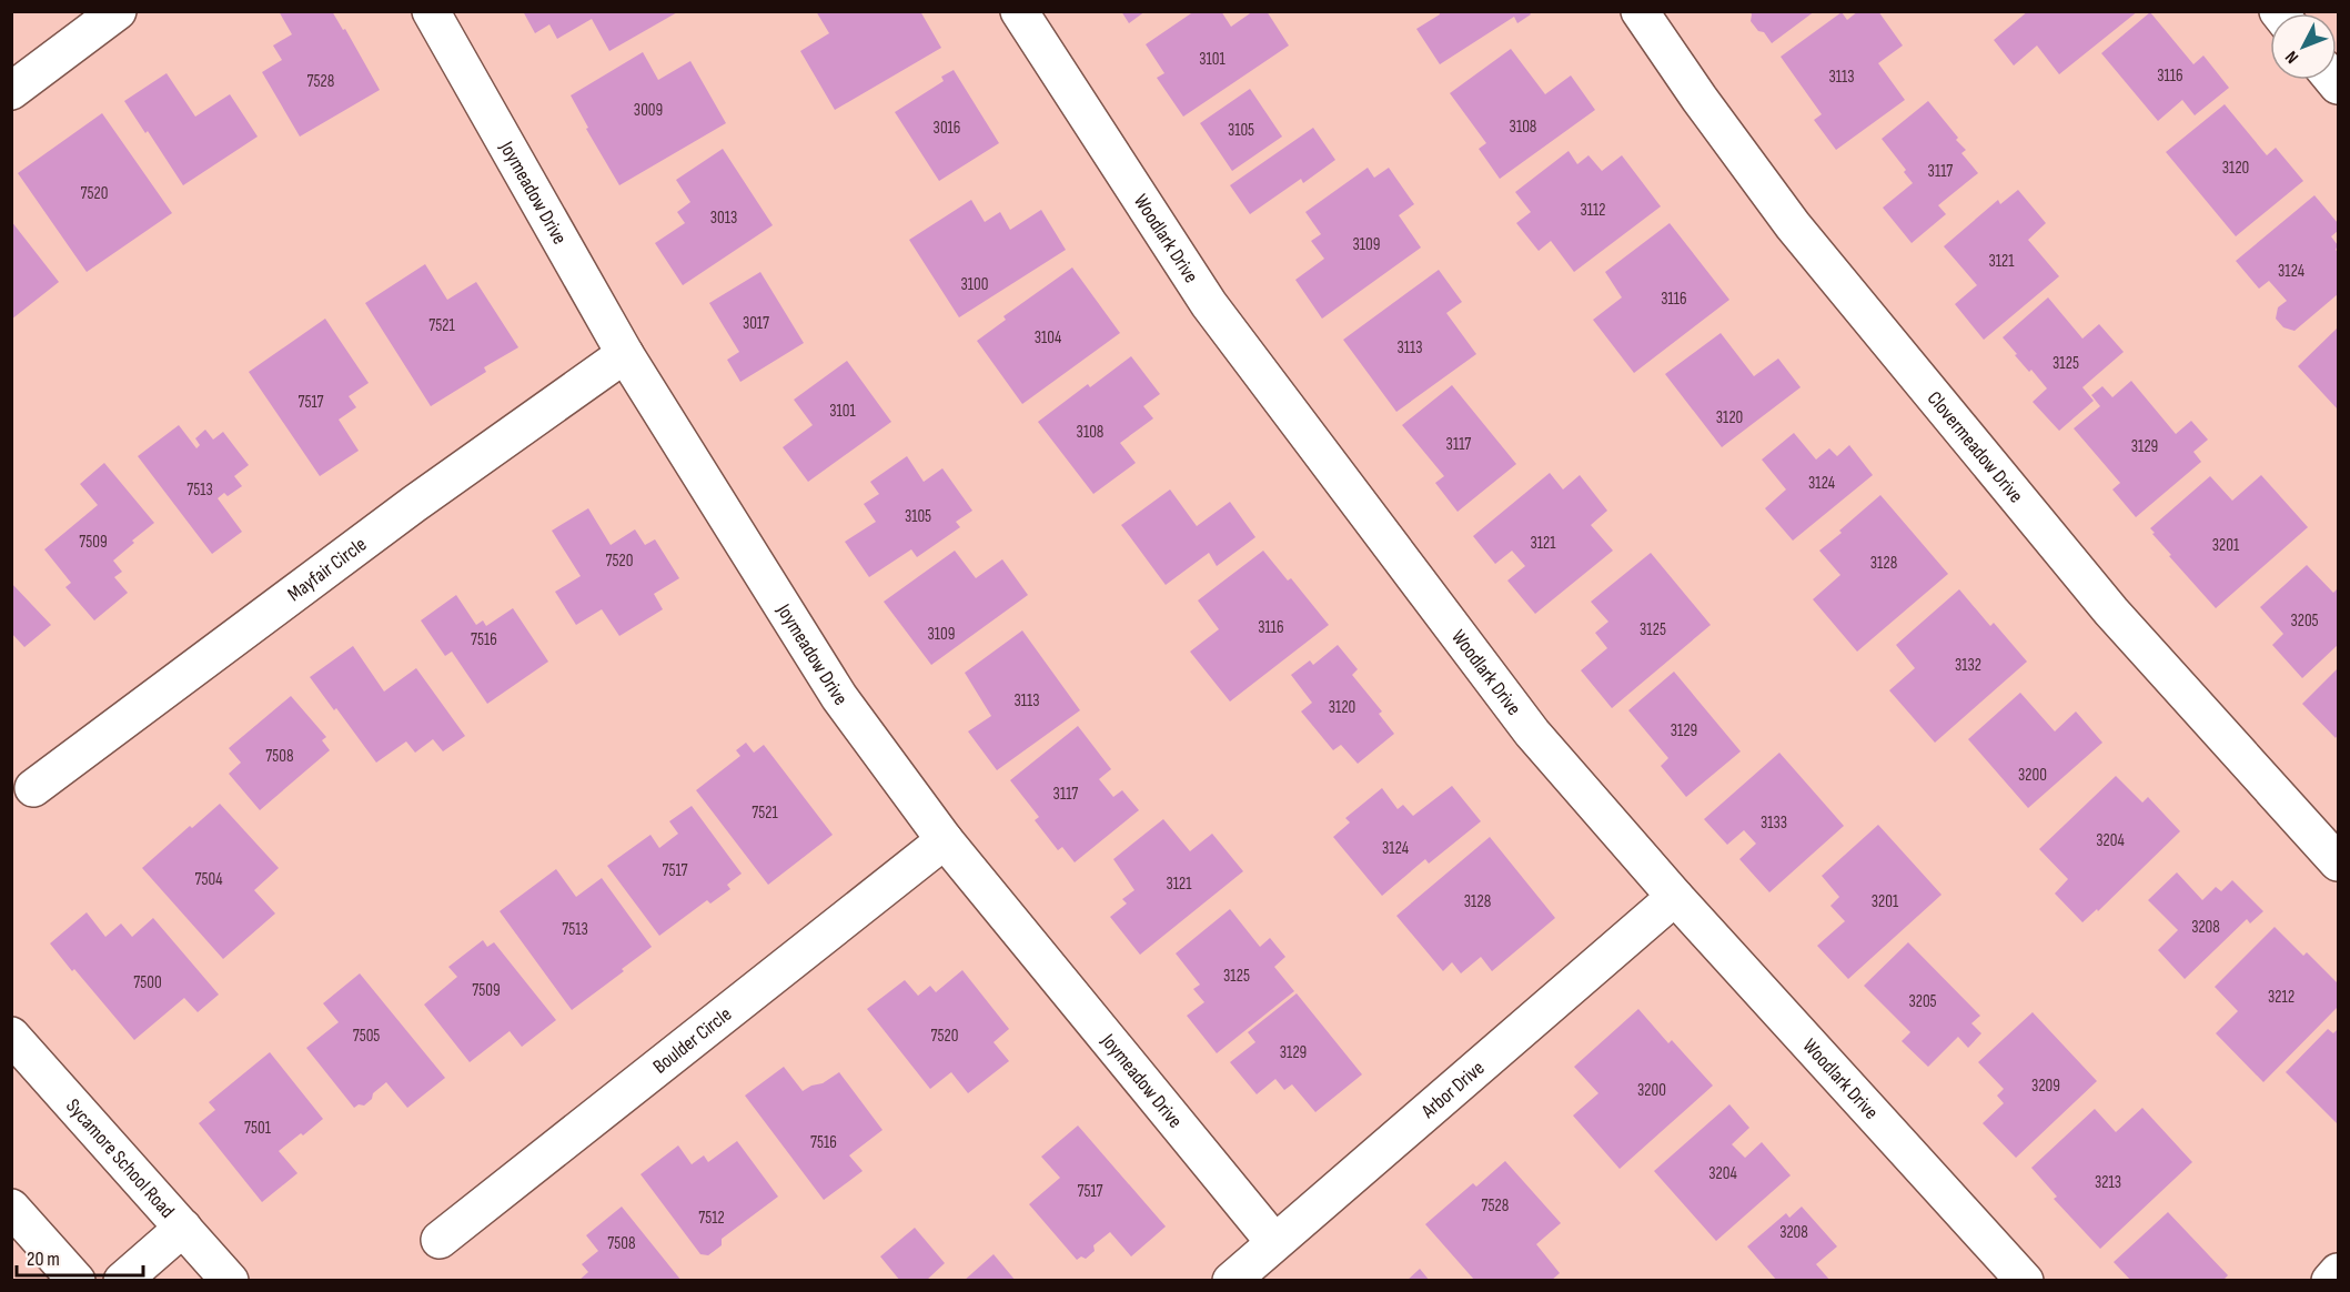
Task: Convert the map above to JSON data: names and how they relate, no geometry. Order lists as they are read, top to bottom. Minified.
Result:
{"streets":{"street":["Joymeadow Drive","Woodlark Drive","Clovermeadow Drive","Mayfair Circle","Boulder Circle","Arbor Drive","Sycamore School Road"]},"crossings":[["Joymeadow Drive","Mayfair Circle"],["Joymeadow Drive","Boulder Circle"],["Joymeadow Drive","Arbor Drive"],["Woodlark Drive","Arbor Drive"]],"house_numbers":["3101","3116","3113","7528","3009","3108","3016","3105","3120","3117","7520","3112","3013","3109","3121","3124","3100","3116","3017","7521","3104","3113","3125","7517","3101","3120","3108","3117","3129","3124","7513","3105","7509","3121","3201","7520","3128","3205","3116","3125","3109","7516","3132","3113","3120","3129","7508","3200","3117","7521","3133","3204","3124","7517","7504","3121","3128","3201","3208","7513","3125","7500","7509","3212","3205","7505","7520","3129","3209","3200","7501","7516","3204","3213","7517","7528","7512","3208","7508"],"scale_bar":"20 m","north":"bottom left"}
